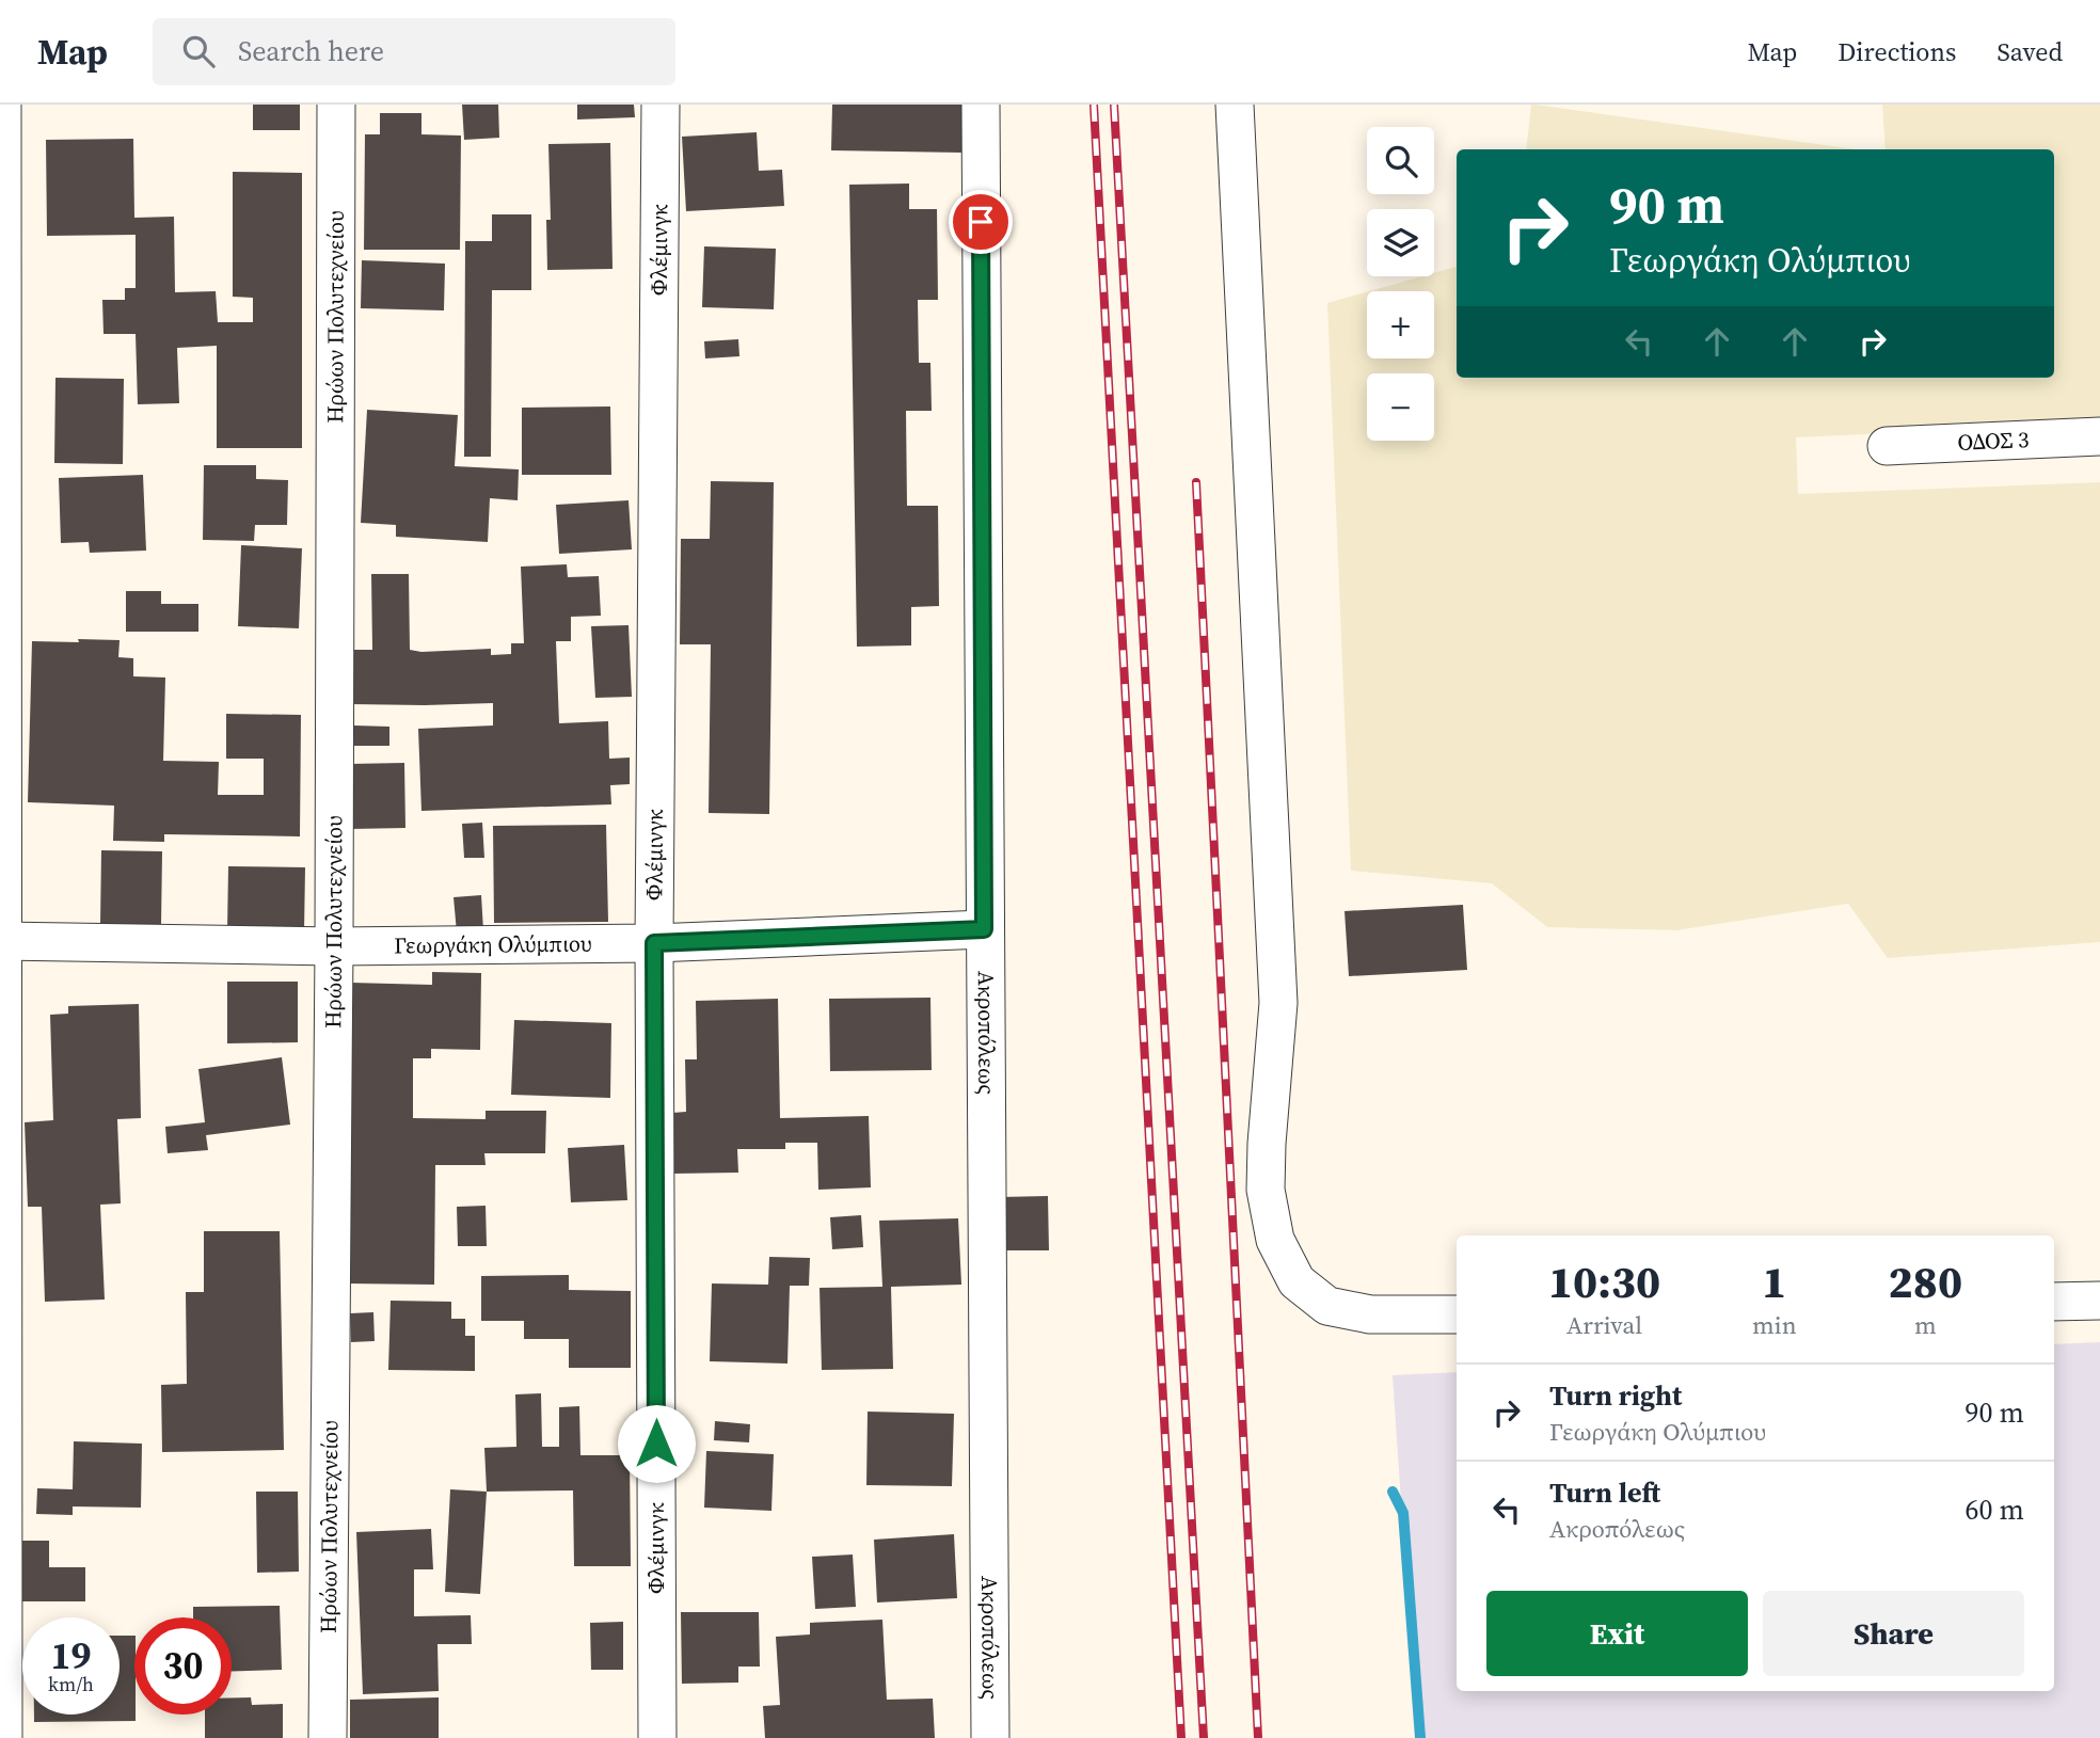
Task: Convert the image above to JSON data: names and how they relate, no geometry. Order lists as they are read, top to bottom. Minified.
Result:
{"streets":{"street":["Φλέμινγκ","Ηρώων Πολυτεχνείου","ΟΔΟΣ 3","Γεωργάκη Ολύμπιου","Ακροπόλεως"]},"crossings":[["Φλέμινγκ","Γεωργάκη Ολύμπιου"],["Ηρώων Πολυτεχνείου","Γεωργάκη Ολύμπιου"],["Γεωργάκη Ολύμπιου","Ακροπόλεως"]],"page":{"header":"Map","search":"Search here","nav":["Map","Directions","Saved"],"map_buttons":["+","−"],"turn":["90 m","Γεωργάκη Ολύμπιου"],"eta":["10:30","Arrival","1","min","280","m"],"list":[{"name":"Turn right","note":"Γεωργάκη Ολύμπιου","value":"90 m"},{"name":"Turn left","note":"Ακροπόλεως","value":"60 m"}],"buttons":["Exit","Share"],"speed":"19 km/h","limit":"30"}}
